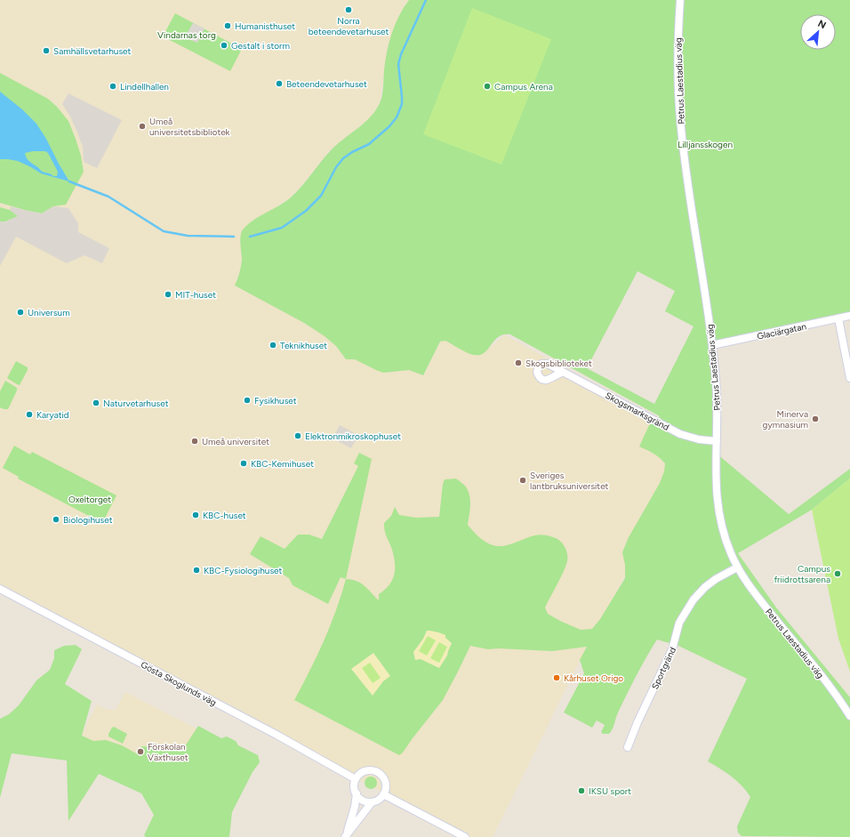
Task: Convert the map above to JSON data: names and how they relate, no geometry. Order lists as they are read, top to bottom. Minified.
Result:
{"streets":{"street":["Petrus Laestadius väg","Glaciärgatan","Skogsmarksgränd","Sportgränd","Gösta Skoglunds väg"]},"crossings":[["Petrus Laestadius väg","Glaciärgatan"],["Petrus Laestadius väg","Skogsmarksgränd"],["Petrus Laestadius väg","Sportgränd"]],"parks":["Vindarnas torg","Lilljansskogen","Oxeltorget"],"places":["Norra beteendevetarhuset","Humanisthuset","Gestalt i storm","Samhällsvetarhuset","Beteendevetarhuset","Lindellhallen","Campus Arena","Umeå universitetsbibliotek","MIT-huset","Universum","Teknikhuset","Skogsbiblioteket","Fysikhuset","Naturvetarhuset","Karyatid","Minerva gymnasium","Elektronmikroskophuset","Umeå universitet","KBC-Kemihuset","Sveriges lantbruksuniversitet","KBC-huset","Biologihuset","KBC-Fysiologihuset","Campus friidrottsarena","Kårhuset Origo","Förskolan Växthuset","IKSU sport"],"north":"top right"}
